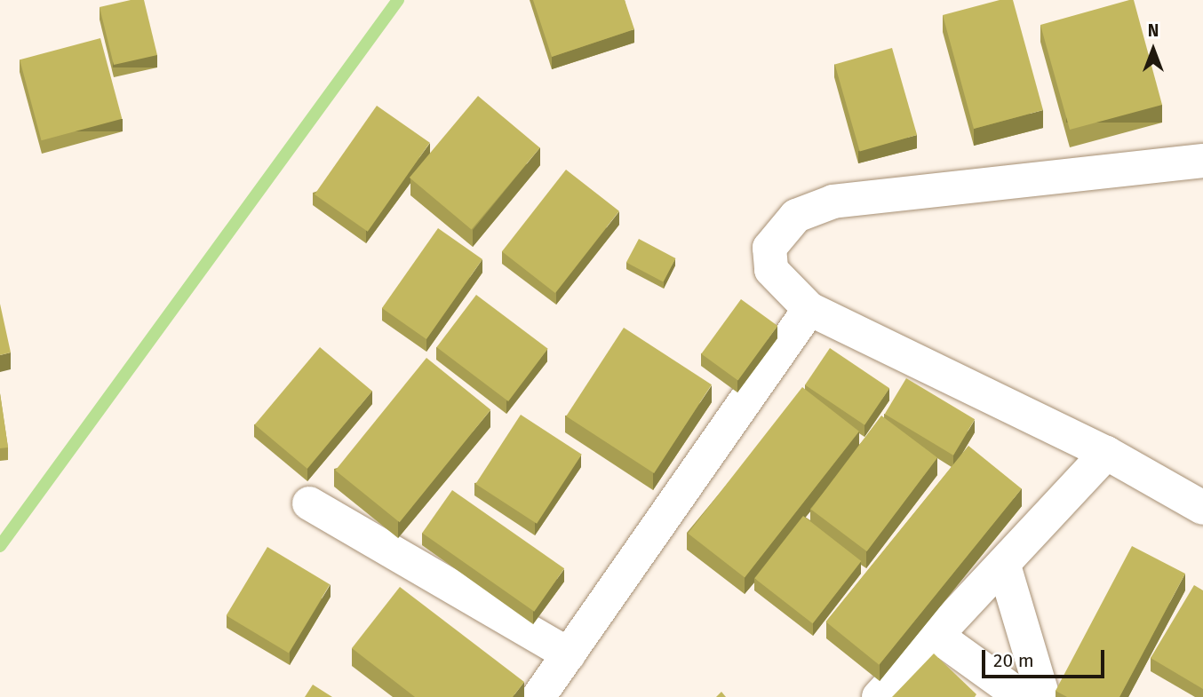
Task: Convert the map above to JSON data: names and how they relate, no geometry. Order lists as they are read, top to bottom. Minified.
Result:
{"scale_bar":"20 m","north":"top"}
